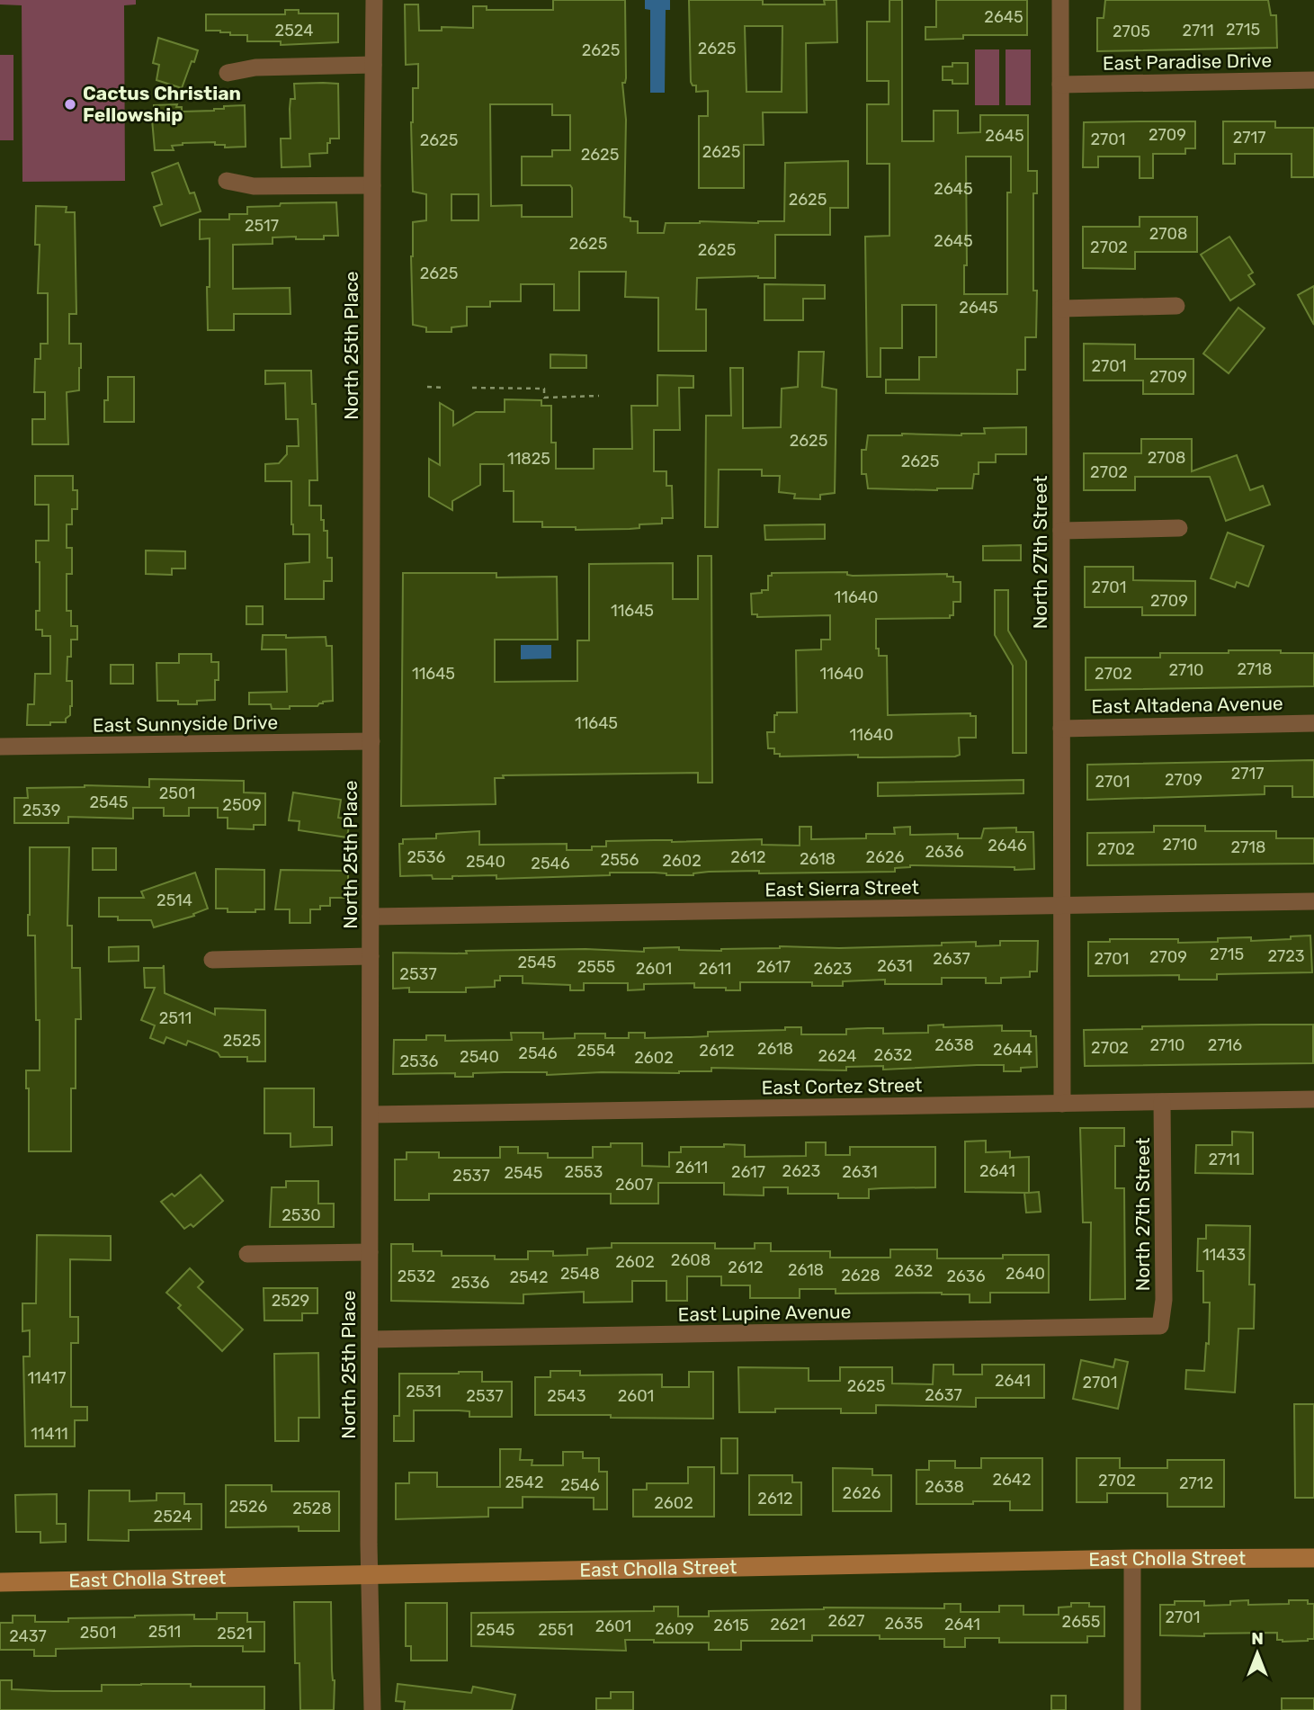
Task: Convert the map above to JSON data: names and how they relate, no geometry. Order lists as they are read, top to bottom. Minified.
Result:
{"streets":{"street":["East Paradise Drive","North 25th Place","North 27th Street","East Altadena Avenue","East Sunnyside Drive","East Sierra Street","East Cortez Street","East Lupine Avenue","East Cholla Street"]},"crossings":[["East Paradise Drive","North 27th Street"],["North 25th Place","East Sunnyside Drive"],["North 25th Place","East Sierra Street"],["North 25th Place","East Cortez Street"],["North 25th Place","East Lupine Avenue"],["North 25th Place","East Cholla Street"],["North 27th Street","East Altadena Avenue"],["North 27th Street","East Sierra Street"],["North 27th Street","East Cortez Street"],["North 27th Street","East Lupine Avenue"]],"places":["Cactus Christian Fellowship"],"house_numbers":["2645","2715","2524","2711","2705","2625","2625","2709","2645","2717","2701","2625","2625","2625","2645","2625","2517","2708","2645","2625","2702","2625","2625","2645","2701","2709","2625","2708","11825","2625","2702","2701","11640","2709","11645","2718","2710","11645","11640","2702","11645","11640","2717","2709","2701","2501","2545","2509","2539","2710","2646","2718","2702","2636","2536","2612","2626","2618","2556","2602","2540","2546","2514","2715","2723","2709","2637","2701","2545","2631","2555","2617","2601","2611","2623","2537","2511","2525","2638","2710","2716","2702","2618","2644","2554","2612","2546","2632","2624","2540","2602","2536","2711","2611","2623","2641","2553","2617","2631","2545","2537","2607","2530","11433","2608","2602","2612","2618","2632","2548","2640","2628","2532","2636","2542","2536","2529","11417","2641","2701","2625","2531","2637","2537","2543","2601","11411","2642","2702","2542","2712","2546","2638","2626","2612","2602","2526","2528","2524","2701","2627","2655","2635","2621","2641","2615","2601","2609","2545","2551","2511","2501","2521","2437"],"north":"top"}
